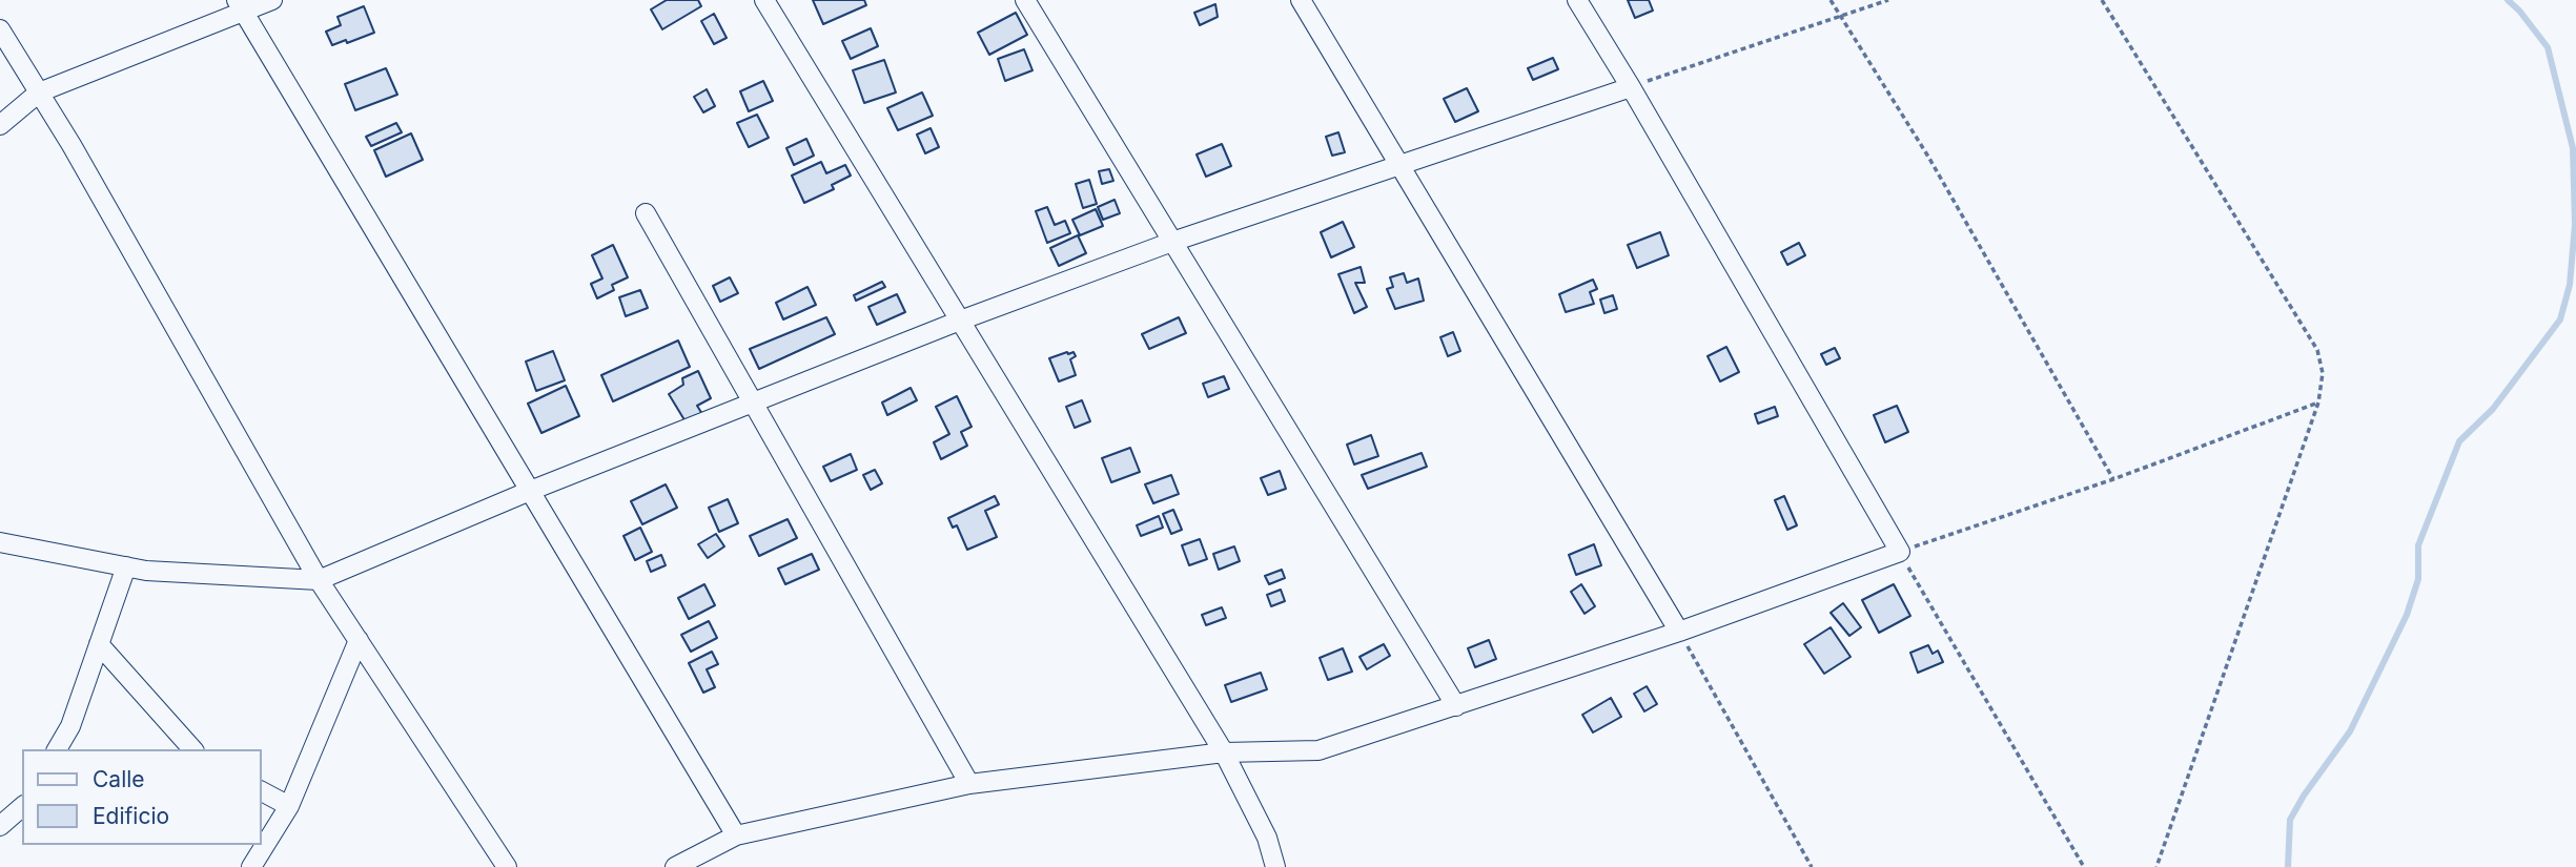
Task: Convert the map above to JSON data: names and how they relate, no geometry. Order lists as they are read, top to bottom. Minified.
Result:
{"legend":["Calle","Edificio"]}
